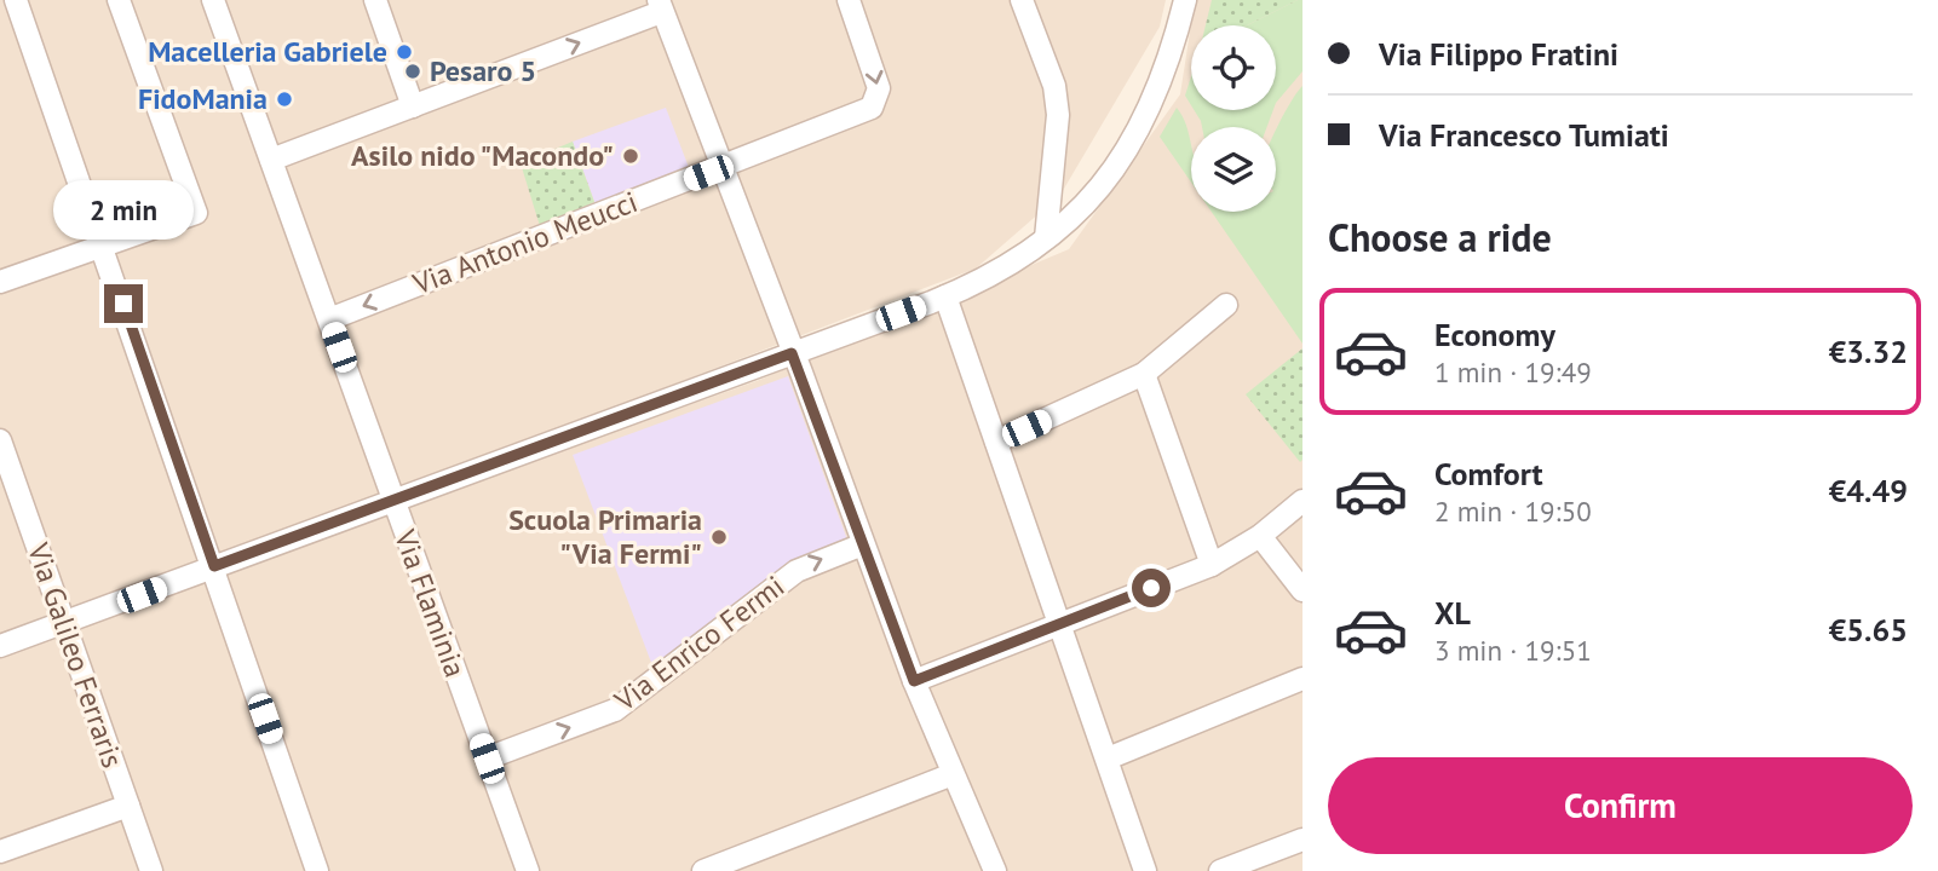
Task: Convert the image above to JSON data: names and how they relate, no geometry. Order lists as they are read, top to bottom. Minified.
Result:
{"streets":{"street":["Via Antonio Meucci","Via Flaminia","Via Enrico Fermi","Via Galileo Ferraris"]},"crossings":[["Via Antonio Meucci","Via Flaminia"],["Via Flaminia","Via Enrico Fermi"]],"one_way":["Via Enrico Fermi"],"places":["Macelleria Gabriele","Pesaro 5","FidoMania","Asilo nido \"Macondo\"","Scuola Primaria \"Via Fermi\""],"page":{"banner":["Via Filippo Fratini","Via Francesco Tumiati"],"bubble":"2 min","heading":"Choose a ride","list":[{"name":"Economy","note":"1 min · 19:49","value":"€3.32"},{"name":"Comfort","note":"2 min · 19:50","value":"€4.49"},{"name":"XL","note":"3 min · 19:51","value":"€5.65"}],"buttons":"Confirm"}}
